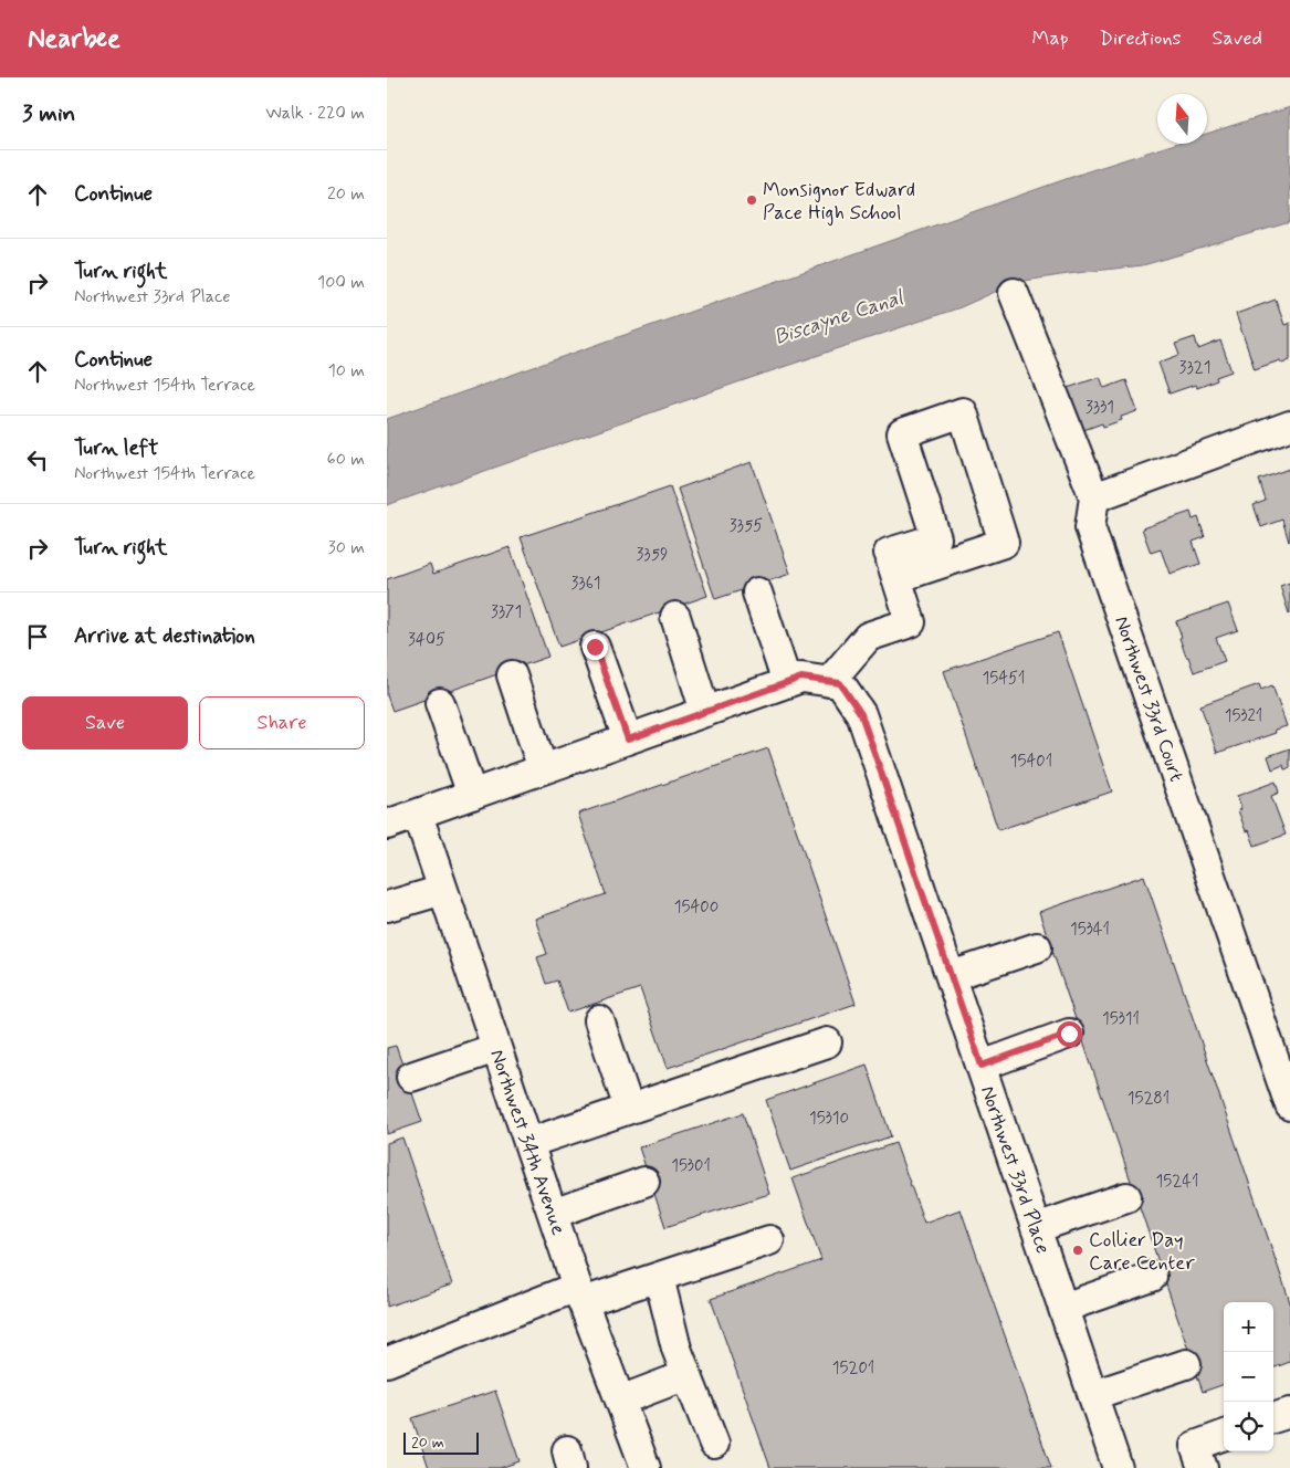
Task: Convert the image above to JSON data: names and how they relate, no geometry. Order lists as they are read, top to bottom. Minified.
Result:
{"streets":{"street":["Northwest 33rd Court","Northwest 34th Avenue","Northwest 33rd Place"]},"water":["Biscayne Canal"],"places":["Monsignor Edward Pace High School","Collier Day Care Center"],"house_numbers":["3321","3331","3355","3359","3361","3371","3405","15451","15321","15401","15400","15341","15311","15281","15310","15301","15241","15201"],"scale_bar":"20 m","north":"top","page":{"header":"Nearbee","nav":["Map","Directions","Saved"],"heading":["3 min","Walk · 220 m"],"list":[["Continue","20 m"],["Turn right","Northwest 33rd Place","100 m"],["Continue","Northwest 154th Terrace","10 m"],["Turn left","Northwest 154th Terrace","60 m"],["Turn right","30 m"],"Arrive at destination"],"buttons":["Save","Share"],"map_buttons":["+","−"],"scale":"20 m"}}
